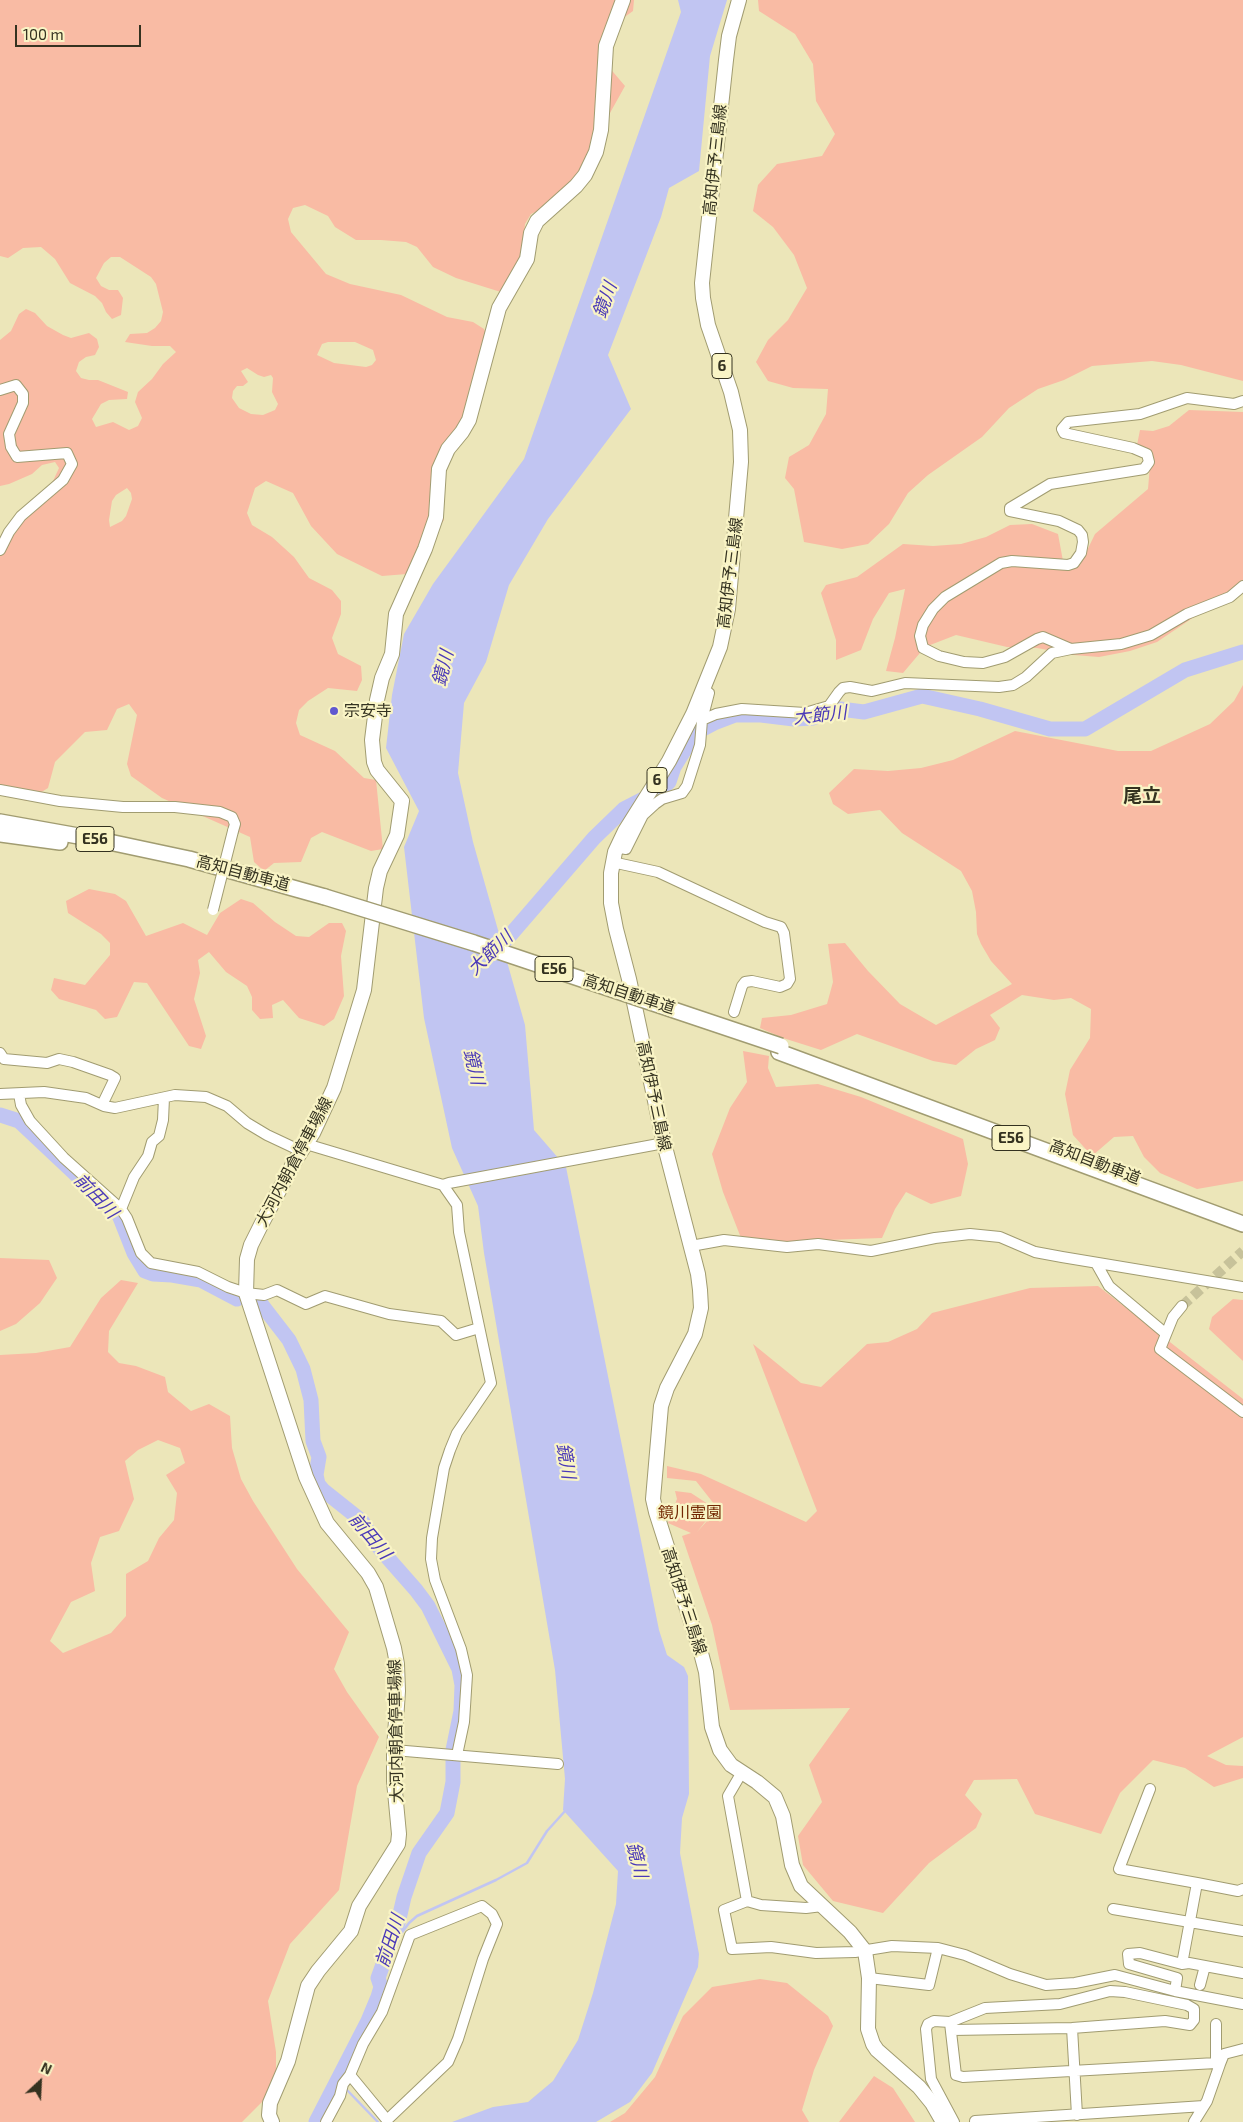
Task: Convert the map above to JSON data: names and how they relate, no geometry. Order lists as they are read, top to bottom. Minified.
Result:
{"streets":{"highway":["E56","高知自動車道"],"main road":["高知伊予三島線","6","大河内朝倉停車場線"]},"crossings":[["E56","高知自動車道"]],"districts":["尾立"],"water":["鏡川","大節川","前田川"],"parks":["鏡川霊園"],"places":["宗安寺"],"scale_bar":"100 m","north":"top right"}
